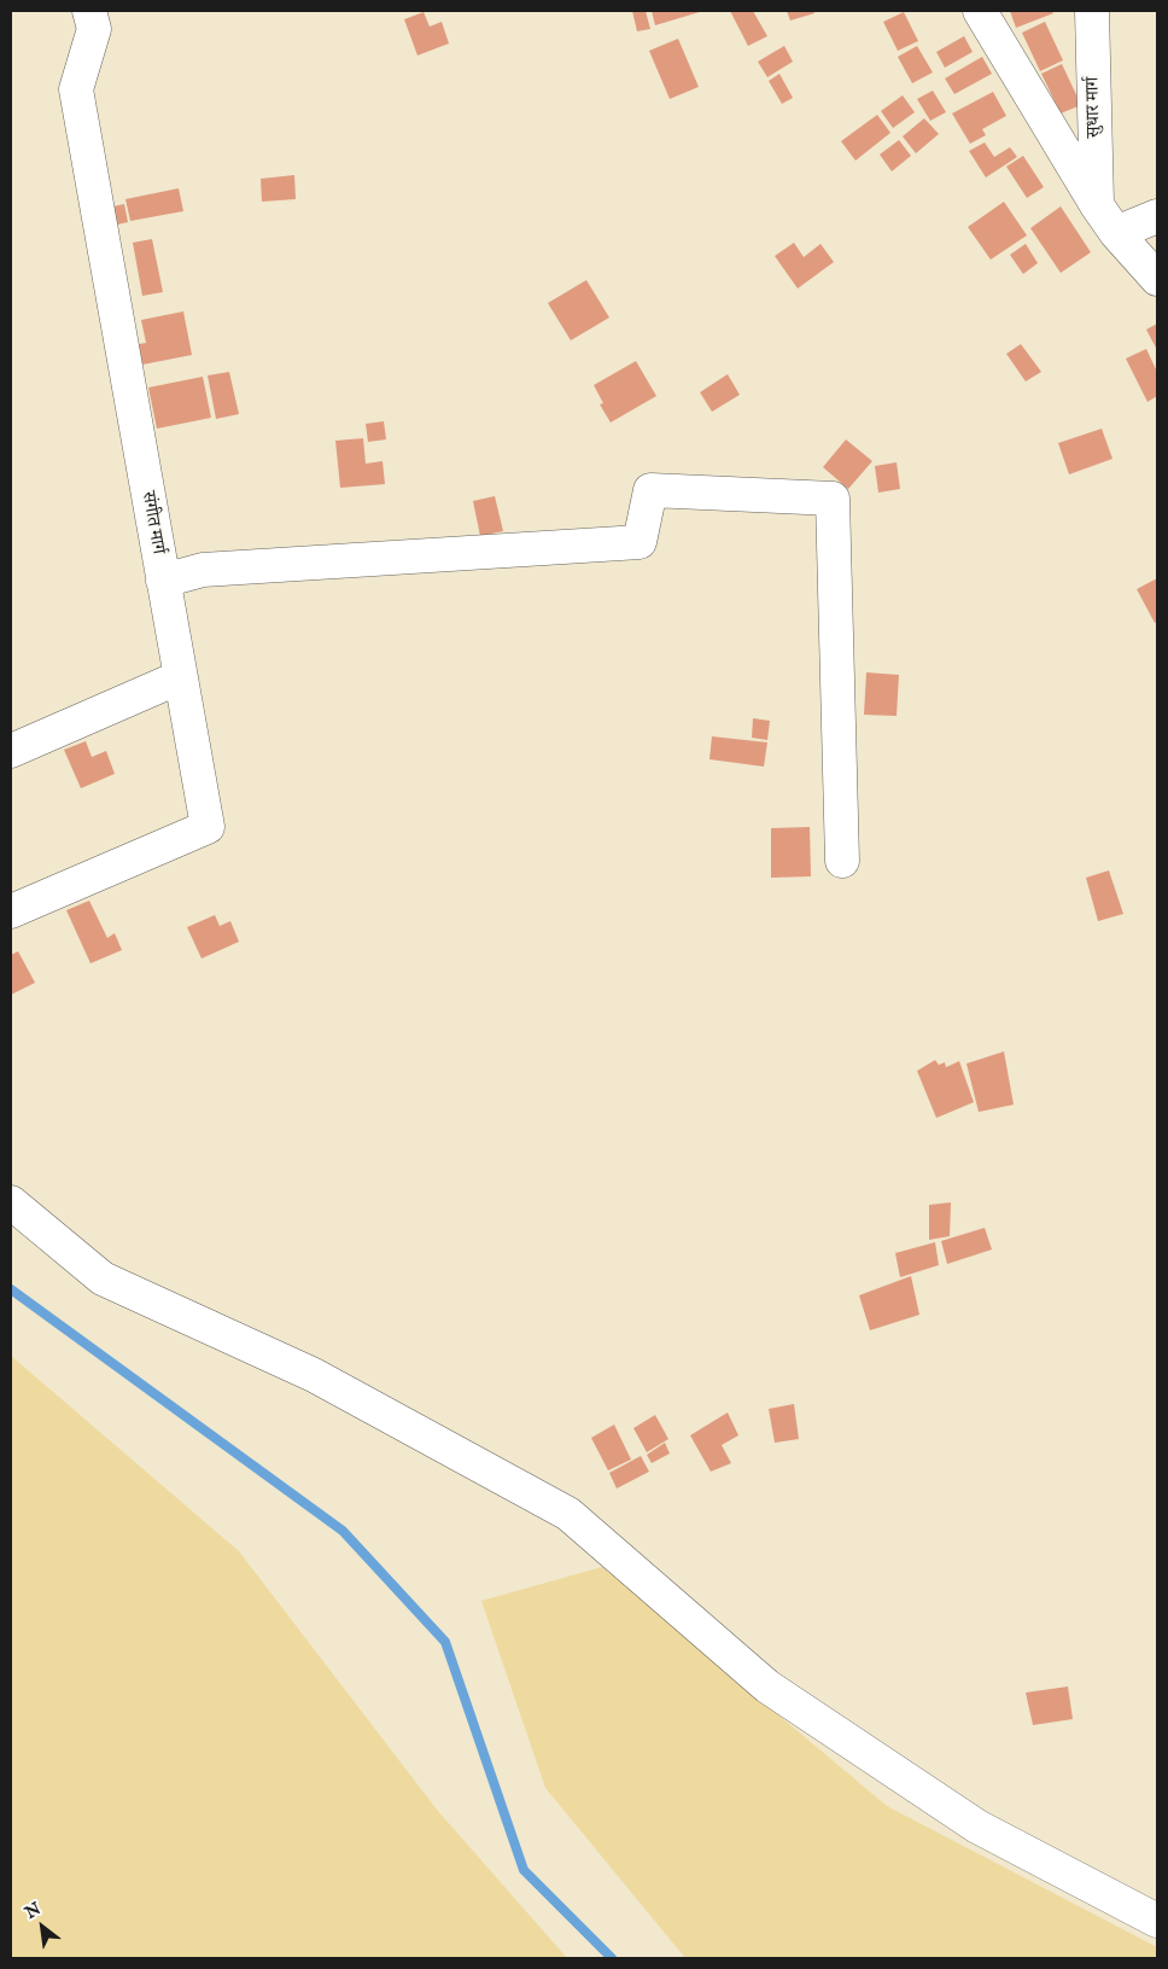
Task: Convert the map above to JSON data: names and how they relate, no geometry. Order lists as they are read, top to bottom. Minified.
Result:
{"streets":{"street":["सुधार मार्ग","संगीत मार्ग"]},"north":"top left"}
